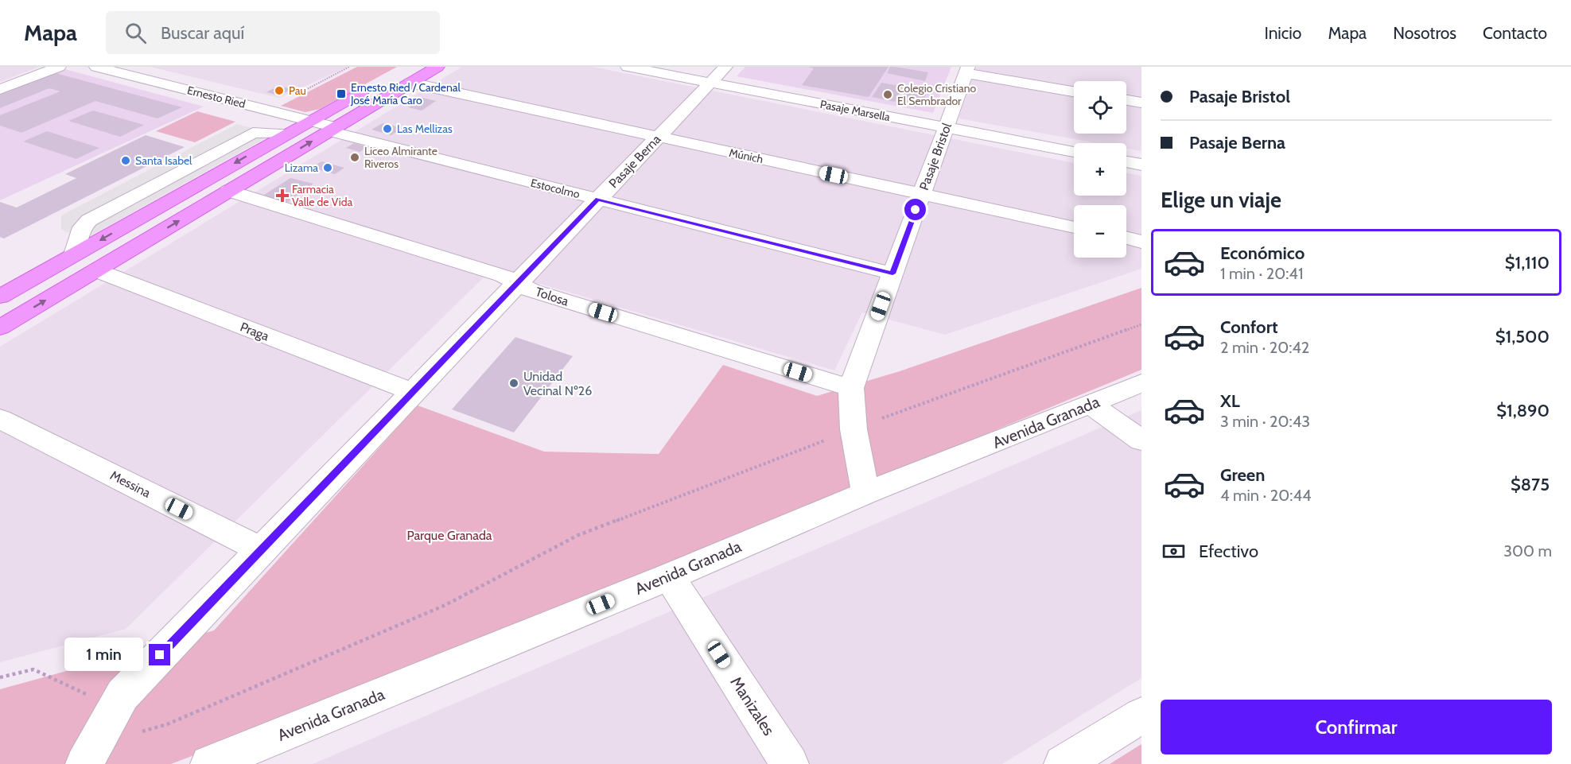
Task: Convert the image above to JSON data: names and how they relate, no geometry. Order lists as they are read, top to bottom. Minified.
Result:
{"streets":{"street":["Ernesto Ried","Pasaje Marsella","Múnich","Pasaje Bristol","Pasaje Berna","Estocolmo","Tolosa","Praga","Avenida Granada","Messina","Manizales"]},"crossings":[["Ernesto Ried","Estocolmo"],["Pasaje Marsella","Pasaje Bristol"],["Pasaje Marsella","Pasaje Berna"],["Múnich","Pasaje Bristol"],["Múnich","Pasaje Berna"],["Pasaje Bristol","Estocolmo"],["Pasaje Bristol","Tolosa"],["Pasaje Bristol","Avenida Granada"],["Pasaje Berna","Estocolmo"],["Pasaje Berna","Tolosa"],["Pasaje Berna","Praga"],["Pasaje Berna","Messina"],["Avenida Granada","Manizales"]],"parks":["Parque Granada"],"places":{"other":["Pau","Colegio Cristiano El Sembrador","Las Mellizas","Liceo Almirante Riveros","Santa Isabel","Lizama","Unidad Vecinal Nº26"],"transit":["Ernesto Ried / Cardenal José María Caro"],"health":["Farmacia Valle de Vida"]},"page":{"header":"Mapa","search":"Buscar aquí","nav":["Inicio","Mapa","Nosotros","Contacto"],"banner":["Pasaje Bristol","Pasaje Berna"],"map_buttons":["+","−"],"heading":"Elige un viaje","list":[{"name":"Económico","note":"1 min · 20:41","value":"$1,110"},{"name":"Confort","note":"2 min · 20:42","value":"$1,500"},{"name":"XL","note":"3 min · 20:43","value":"$1,890"},{"name":"Green","note":"4 min · 20:44","value":"$875"}],"pay":["Efectivo","300 m"],"bubble":"1 min","buttons":"Confirmar"}}
